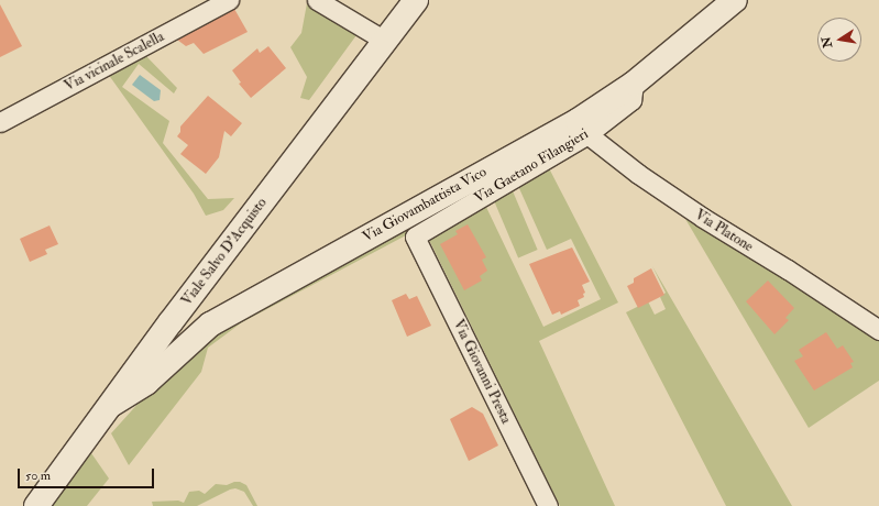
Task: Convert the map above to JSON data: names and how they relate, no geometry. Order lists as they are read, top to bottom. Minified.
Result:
{"streets":{"street":["Via vicinale Scalella","Via Gaetano Filangieri","Via Giovambattista Vico","Via Platone","Viale Salvo D'Acquisto","Via Giovanni Presta"]},"crossings":[["Via Gaetano Filangieri","Via Giovambattista Vico"],["Via Gaetano Filangieri","Via Platone"],["Via Gaetano Filangieri","Via Giovanni Presta"],["Via Giovambattista Vico","Via Platone"],["Via Giovambattista Vico","Viale Salvo D'Acquisto"]],"scale_bar":"50 m","north":"left"}
